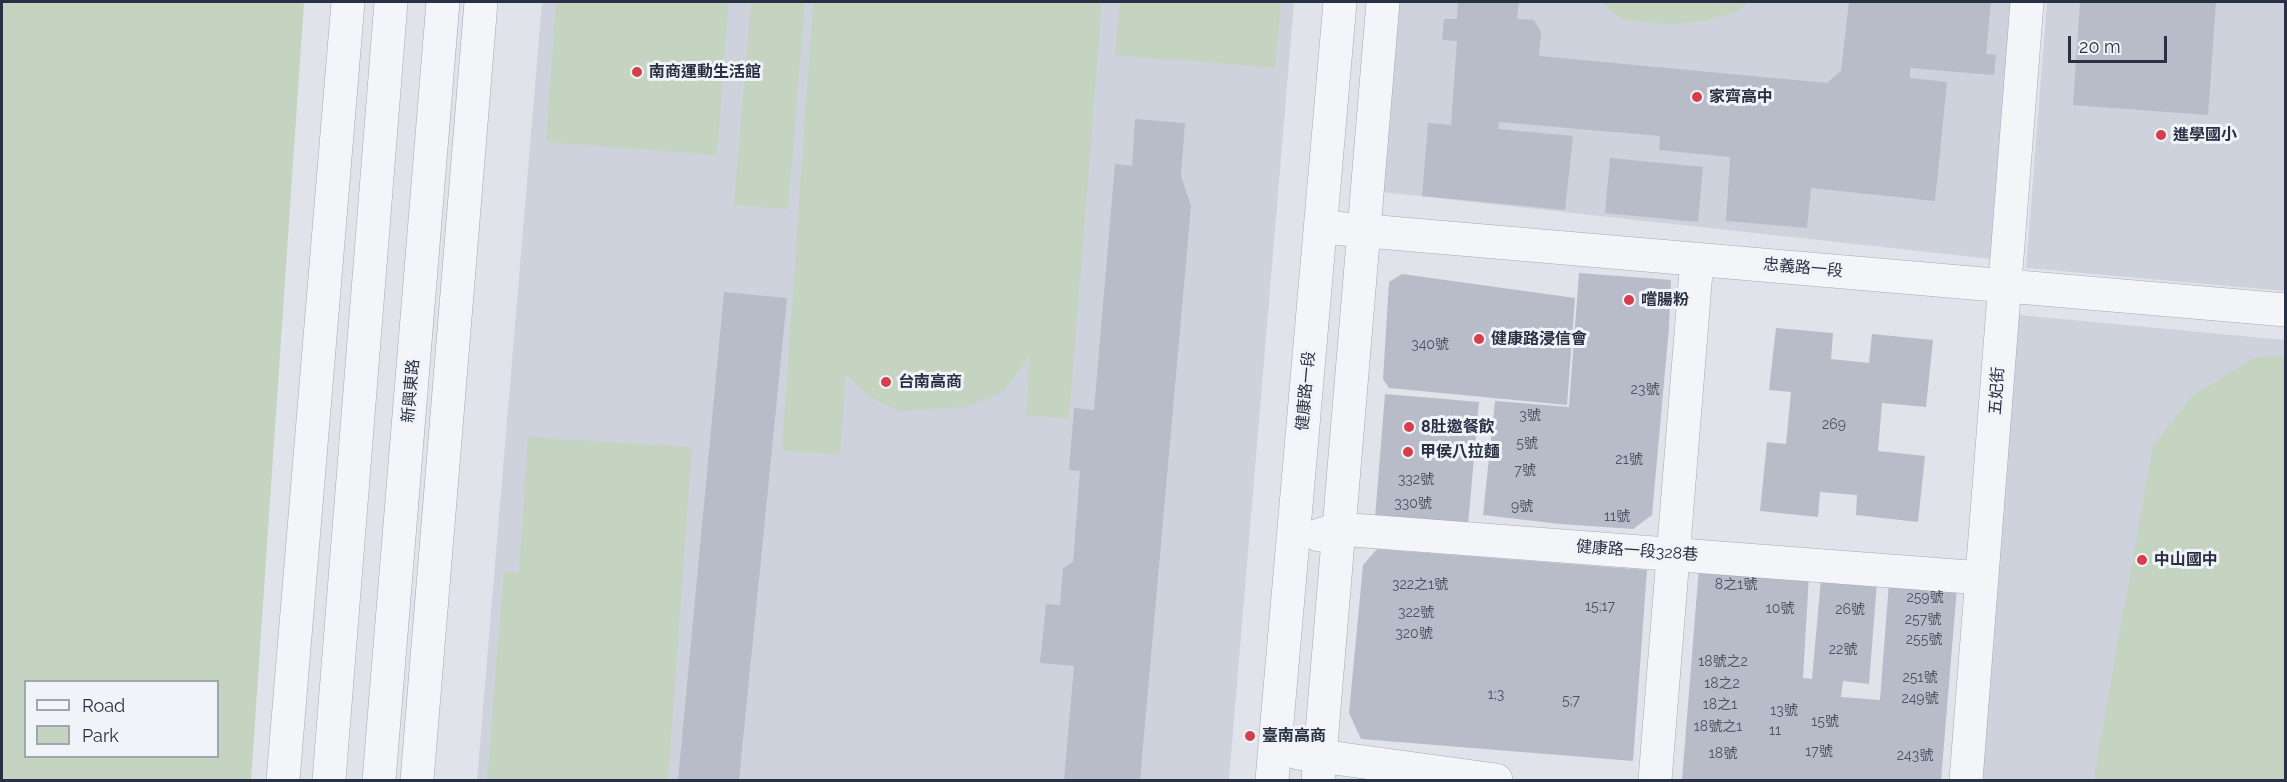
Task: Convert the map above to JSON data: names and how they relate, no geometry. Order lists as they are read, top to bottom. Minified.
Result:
{"streets":{"street":["忠義路一段","新興東路","健康路一段","五妃街","健康路一段328巷"]},"crossings":[["忠義路一段","健康路一段"],["忠義路一段","五妃街"],["健康路一段","健康路一段328巷"],["五妃街","健康路一段328巷"]],"places":["南商運動生活館","家齊高中","進學國小","嚐腸粉","健康路浸信會","台南高商","8肚邀餐飲","甲侯八拉麵","中山國中","臺南高商"],"house_numbers":["340號","23號","3號","269","5號","21號","7號","332號","330號","9號","11號","322之1號","8之1號","259號","15;17","10號","26號","322號","257號","320號","255號","22號","18號之2","251號","18之2","1;3","249號","5;7","18之1","13號","15號","18號之1","11","17號","18號","243號"],"legend":["Road","Park"],"scale_bar":"20 m"}
